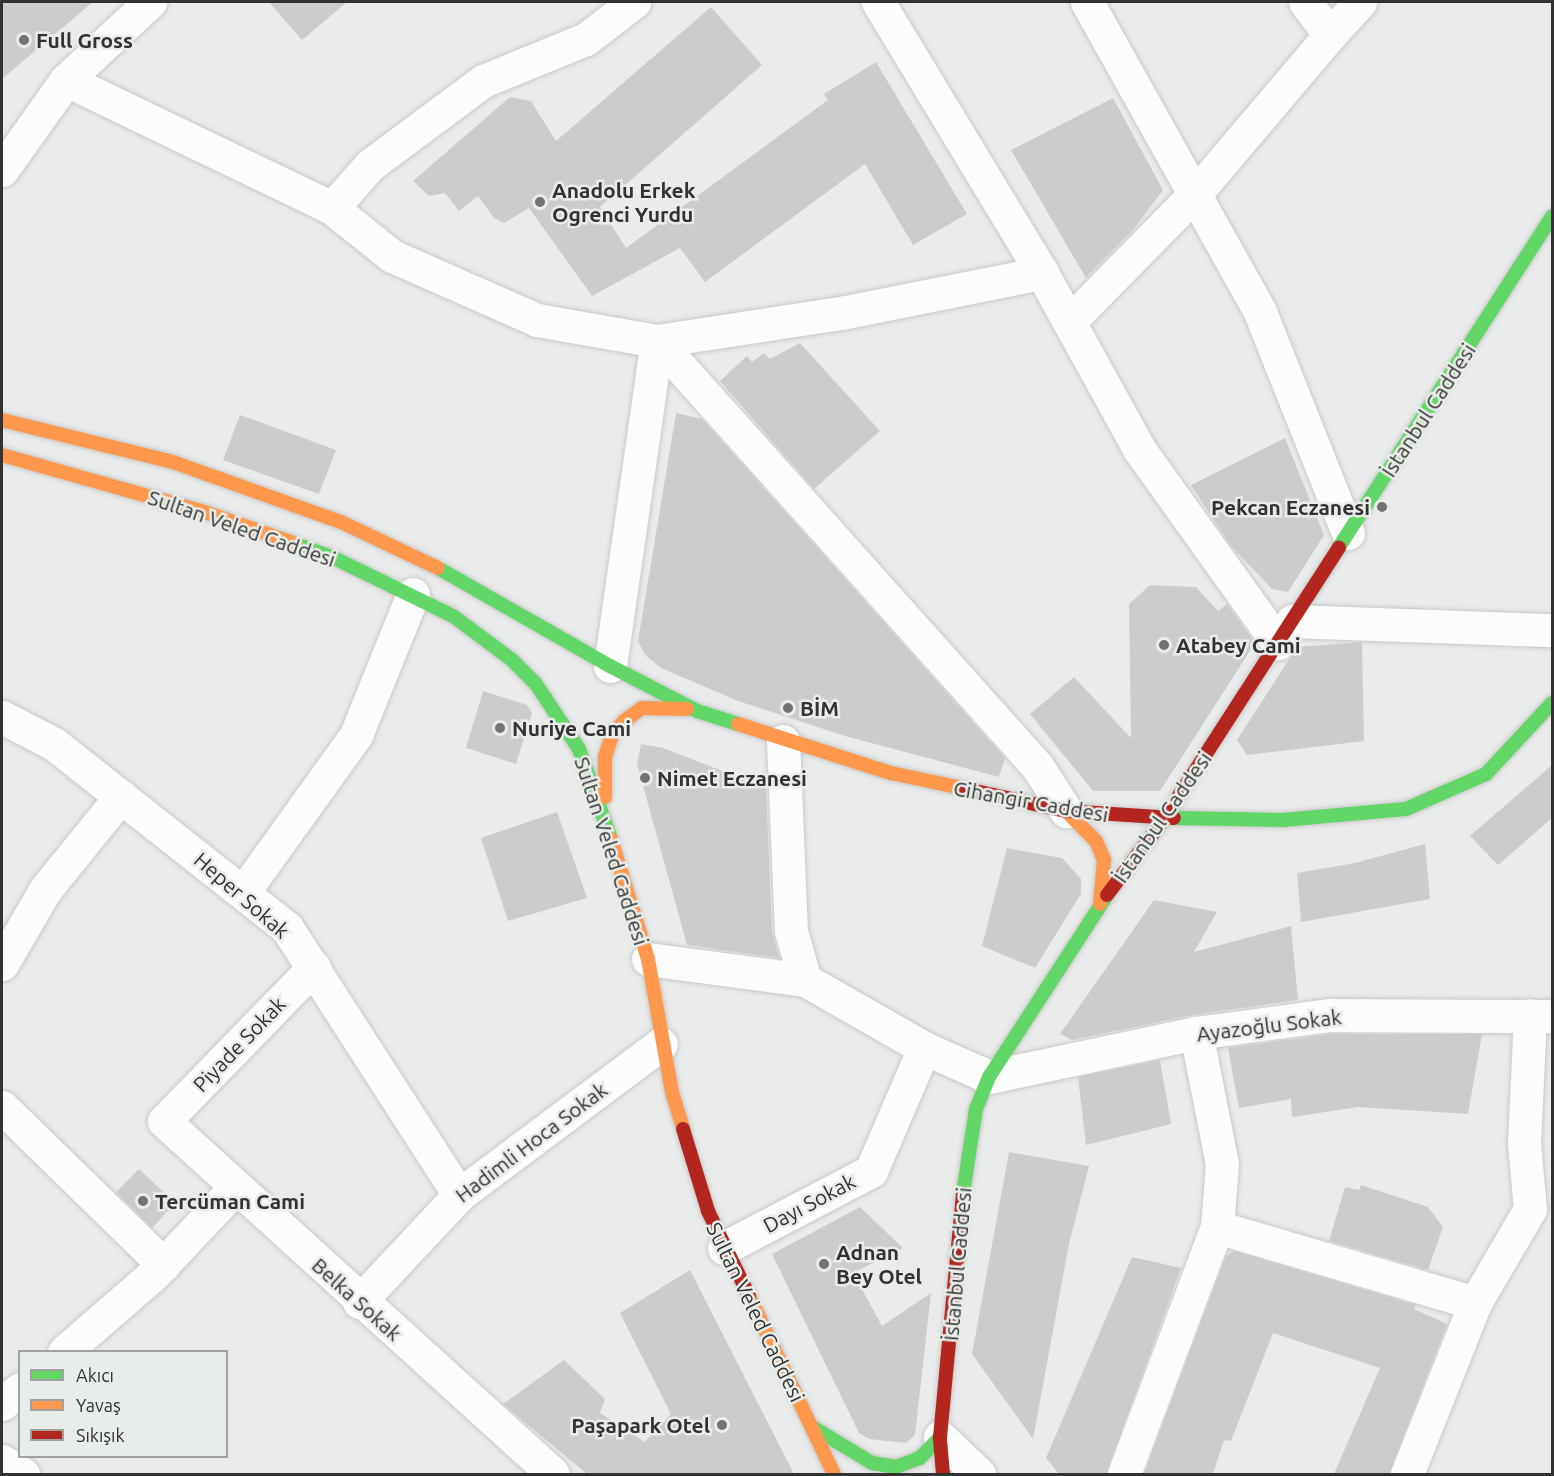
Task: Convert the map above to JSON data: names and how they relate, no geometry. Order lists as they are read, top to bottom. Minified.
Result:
{"streets":{"main road":["İstanbul Caddesi","Sultan Veled Caddesi","Cihangir Caddesi"],"street":["Heper Sokak","Ayazoğlu Sokak","Piyade Sokak","Hadimli Hoca Sokak","Dayı Sokak","Belka Sokak"]},"crossings":[["İstanbul Caddesi","Cihangir Caddesi"],["İstanbul Caddesi","Ayazoğlu Sokak"],["Sultan Veled Caddesi","Cihangir Caddesi"],["Sultan Veled Caddesi","Hadimli Hoca Sokak"],["Sultan Veled Caddesi","Dayı Sokak"],["Heper Sokak","Piyade Sokak"],["Heper Sokak","Hadimli Hoca Sokak"],["Piyade Sokak","Belka Sokak"],["Hadimli Hoca Sokak","Belka Sokak"]],"places":["Full Gross","Anadolu Erkek Ogrenci Yurdu","Pekcan Eczanesi","Atabey Cami","BİM","Nuriye Cami","Nimet Eczanesi","Tercüman Cami","Adnan Bey Otel","Paşapark Otel"],"legend":["Akıcı","Yavaş","Sıkışık"]}
